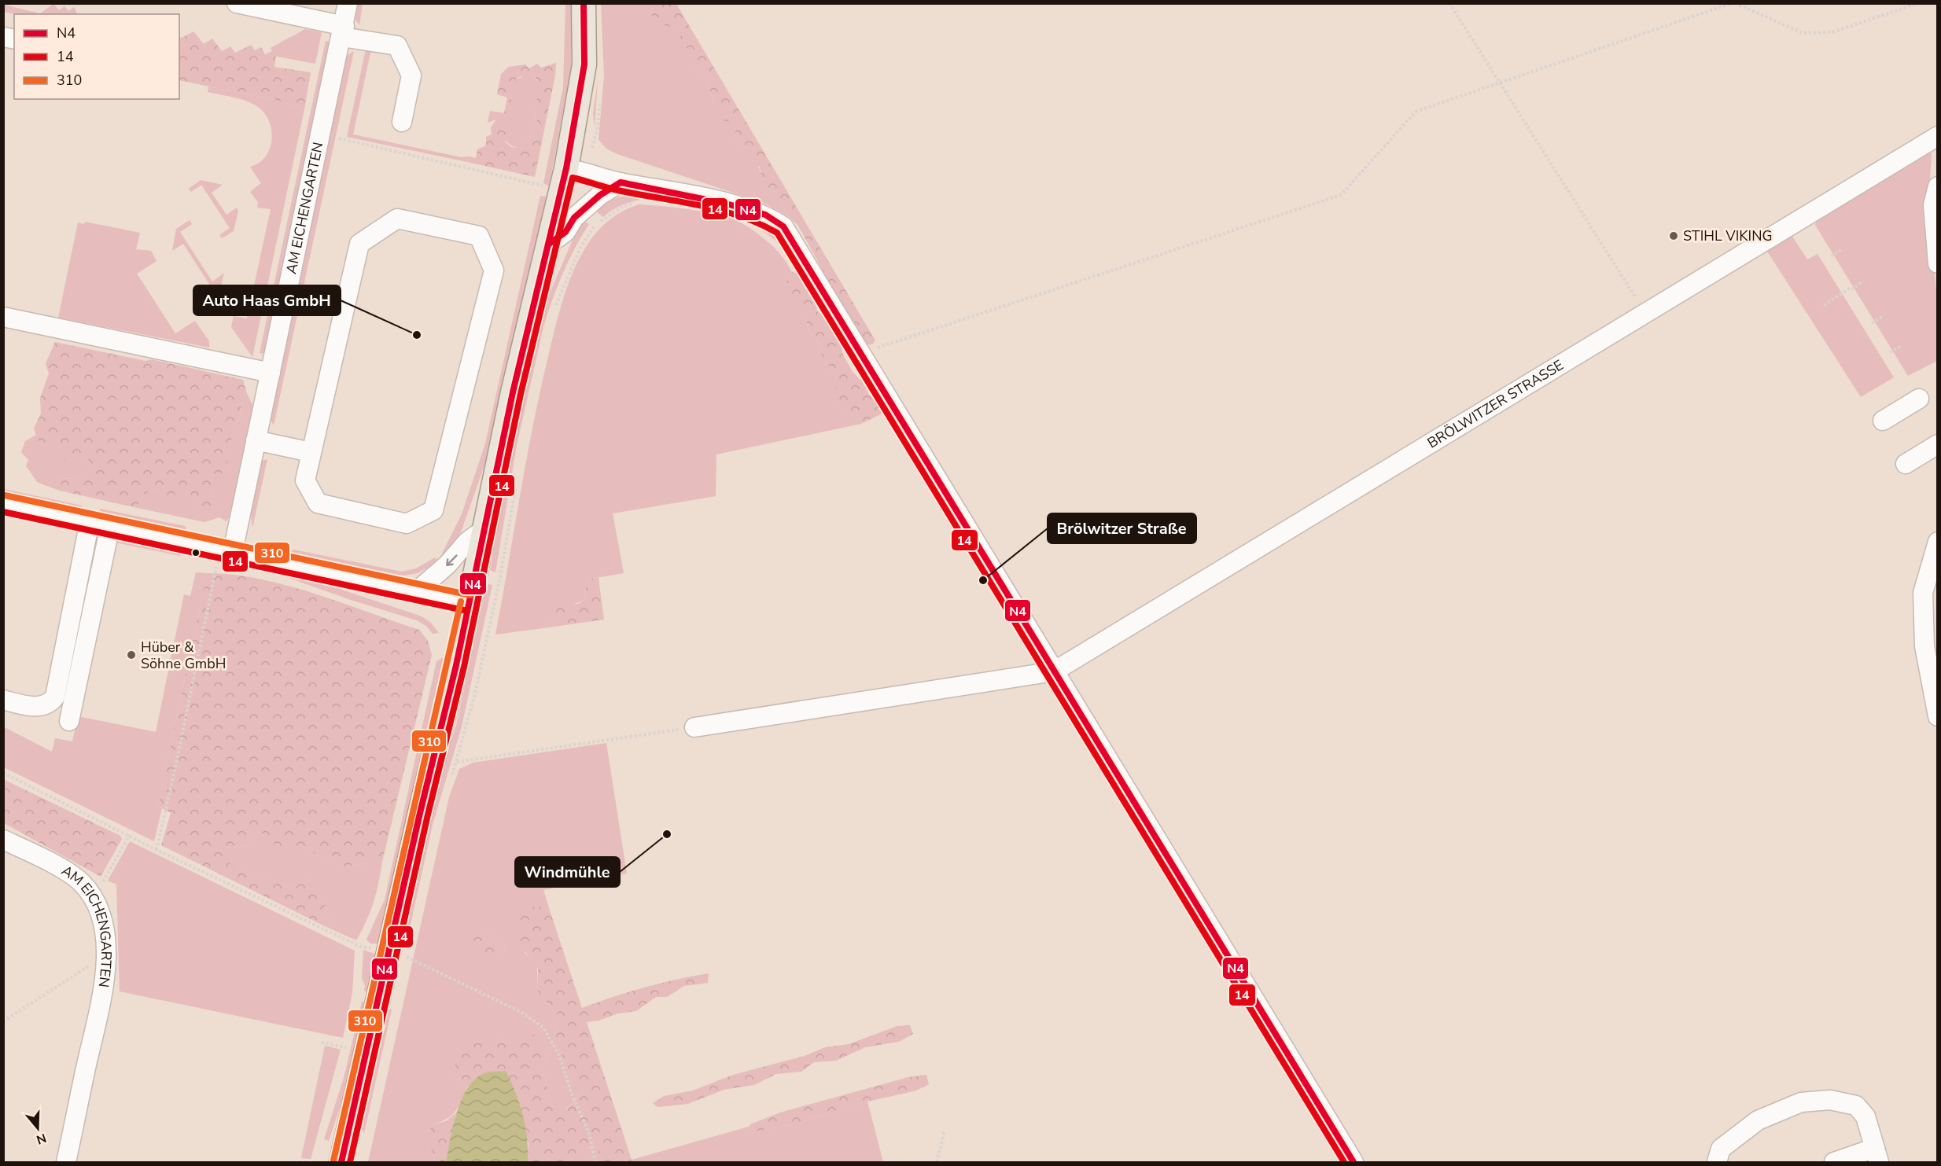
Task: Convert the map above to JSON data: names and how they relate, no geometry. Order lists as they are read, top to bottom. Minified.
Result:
{"streets":{"street":["AM EICHENGARTEN","BRÖLWITZER STRASSE"]},"places":["STIHL VIKING","Auto Haas GmbH","Brölwitzer Straße","Hüber & Söhne GmbH","Windmühle"],"lines":["transit line N4","transit line 14","transit line 310"],"legend":["N4","14","310"],"north":"bottom"}
